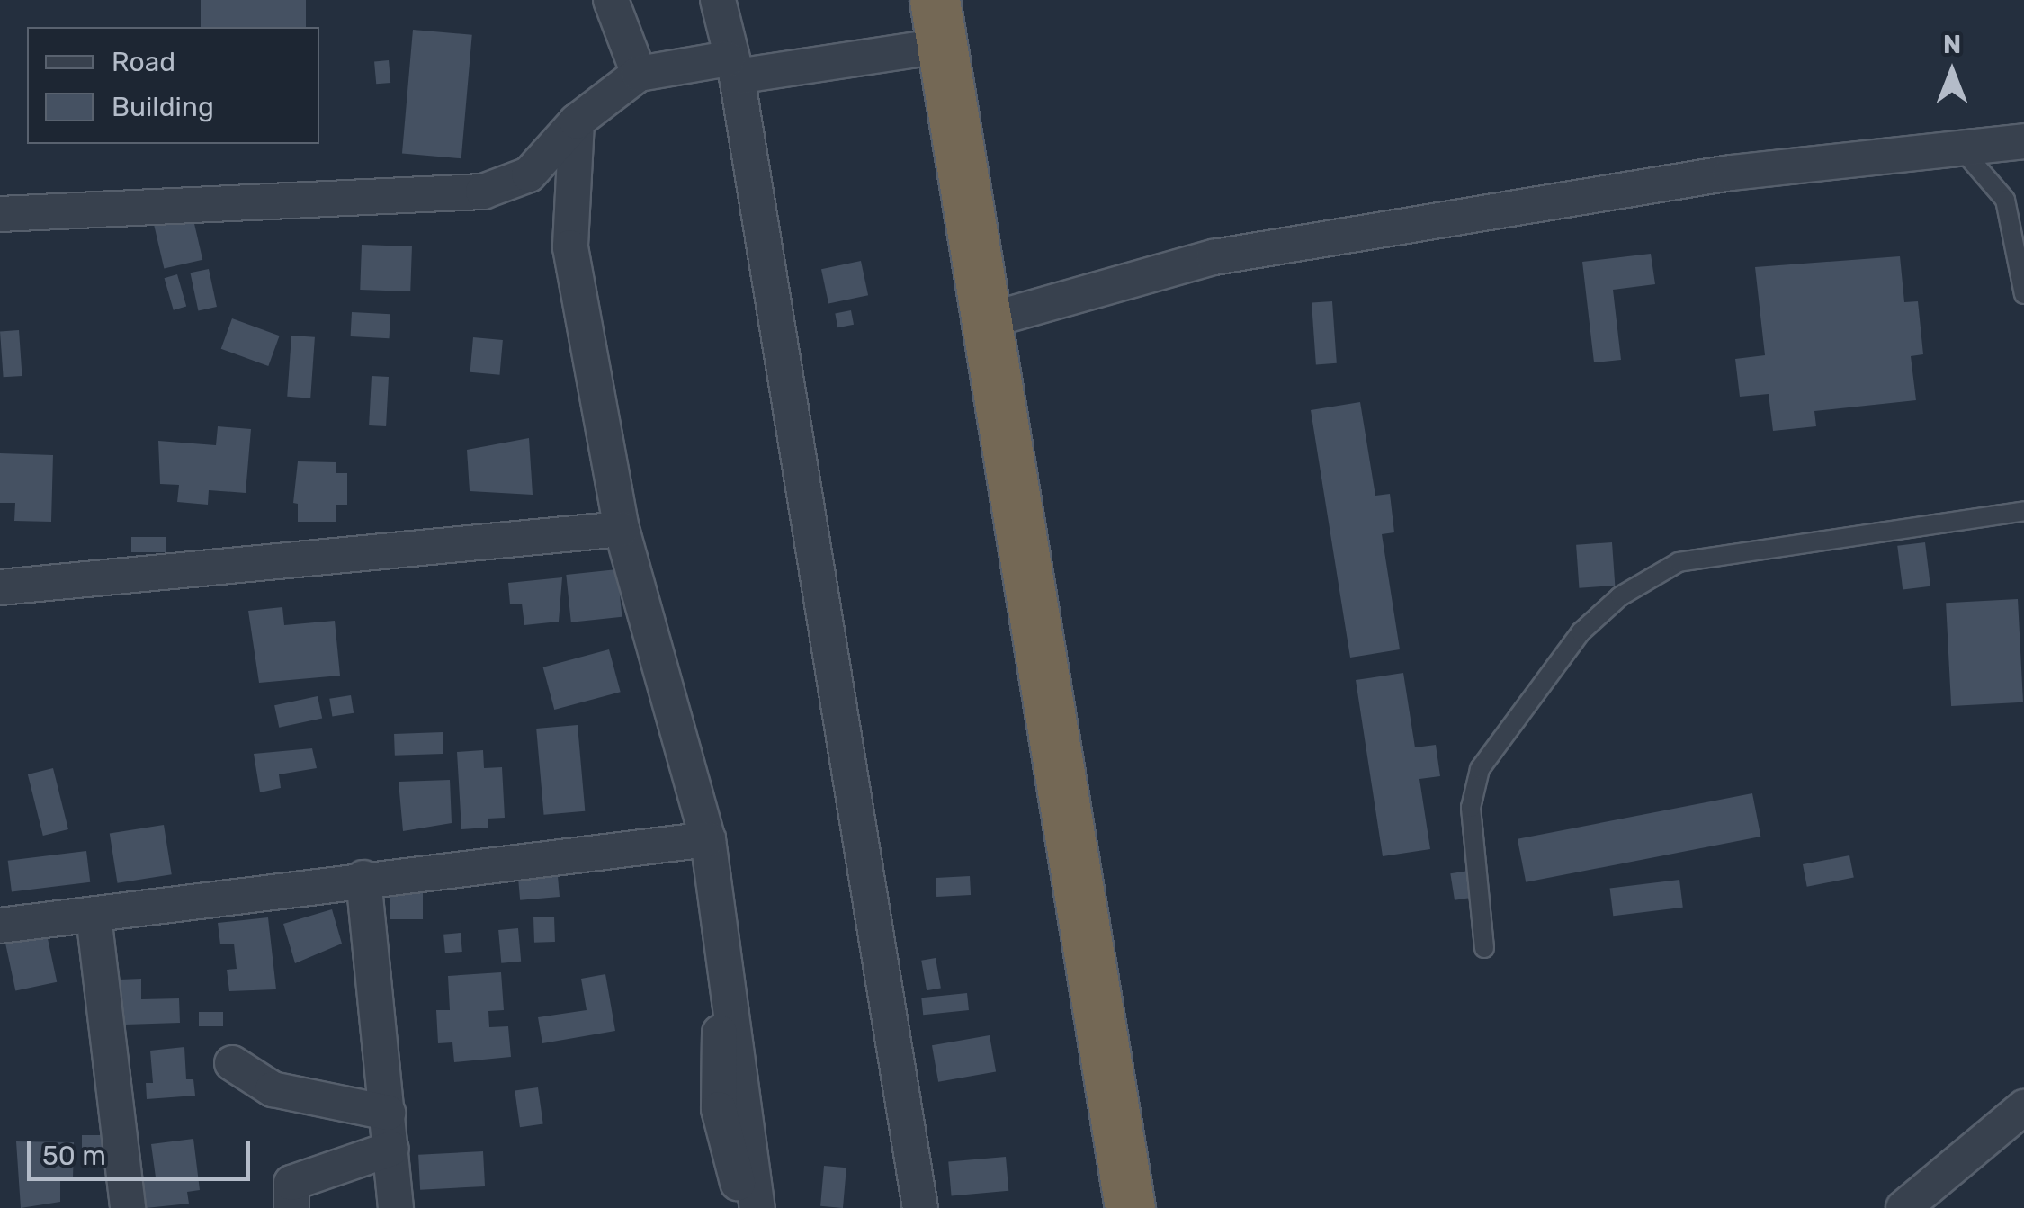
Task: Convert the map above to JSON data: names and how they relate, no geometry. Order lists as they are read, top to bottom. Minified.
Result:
{"legend":["Road","Building"],"scale_bar":"50 m","north":"top"}
